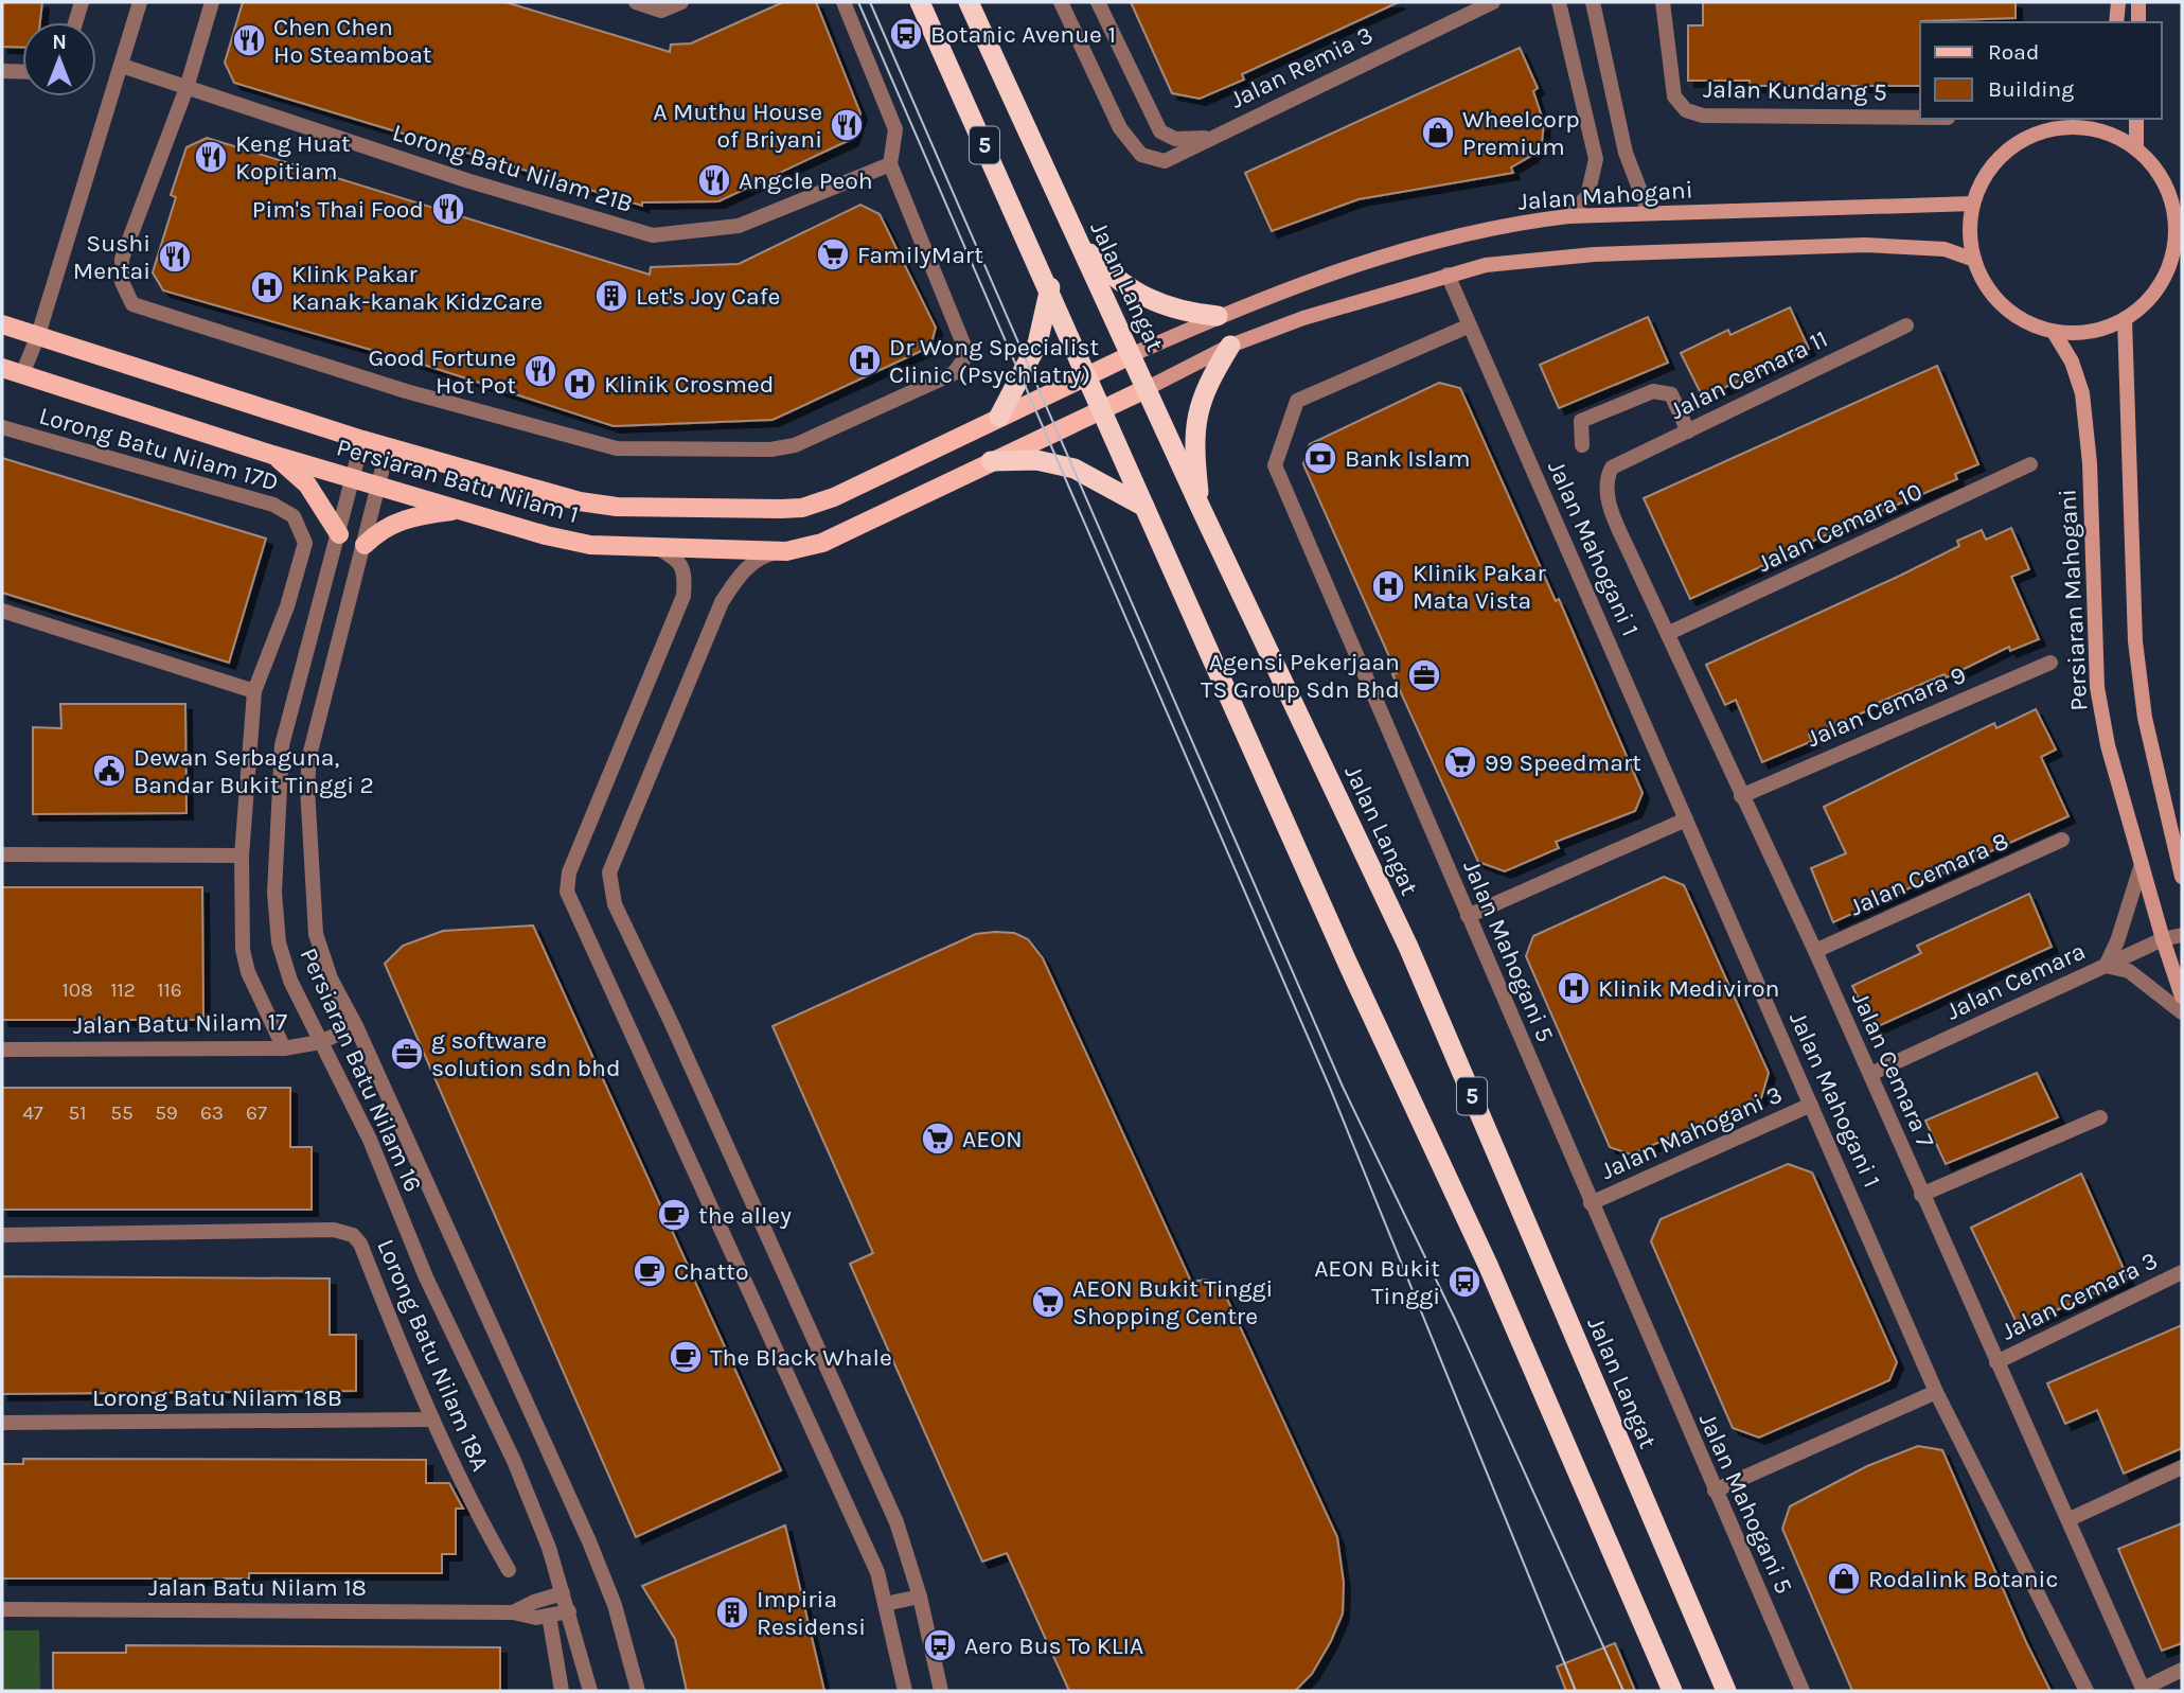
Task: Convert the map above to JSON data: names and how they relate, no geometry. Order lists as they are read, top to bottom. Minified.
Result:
{"streets":{"highway":["5","Jalan Langat"],"main road":["Jalan Mahogani","Persiaran Batu Nilam 1","Persiaran Mahogani"],"street":["Jalan Remia 3","Jalan Kundang 5","Lorong Batu Nilam 21B","Jalan Cemara 11","Lorong Batu Nilam 17D","Jalan Cemara 10","Jalan Mahogani 1","Jalan Cemara 9","Jalan Cemara 8","Jalan Mahogani 5","Jalan Cemara","Jalan Batu Nilam 17","Persiaran Batu Nilam 16","Jalan Cemara 7","Jalan Mahogani 3","Jalan Cemara 3","Lorong Batu Nilam 18A","Lorong Batu Nilam 18B","Jalan Batu Nilam 18"]},"crossings":[["5","Persiaran Batu Nilam 1"],["Jalan Mahogani","Jalan Langat"],["Jalan Mahogani","Persiaran Batu Nilam 1"],["Jalan Mahogani","Persiaran Mahogani"],["Jalan Langat","Persiaran Batu Nilam 1"],["Jalan Cemara 11","Jalan Cemara 7"],["Persiaran Batu Nilam 1","Persiaran Batu Nilam 16"],["Jalan Cemara 10","Jalan Cemara 7"],["Jalan Mahogani 1","Jalan Mahogani 5"],["Jalan Mahogani 1","Jalan Mahogani 3"],["Persiaran Mahogani","Jalan Cemara"],["Jalan Cemara 9","Jalan Cemara 7"],["Jalan Cemara 8","Jalan Cemara 7"],["Jalan Mahogani 5","Jalan Mahogani 3"],["Jalan Cemara","Jalan Cemara 7"],["Jalan Batu Nilam 17","Persiaran Batu Nilam 16"],["Persiaran Batu Nilam 16","Jalan Batu Nilam 18"],["Jalan Cemara 7","Jalan Cemara 3"],["Lorong Batu Nilam 18A","Lorong Batu Nilam 18B"]],"places":{"bus stop":["Botanic Avenue 1","AEON Bukit Tinggi","Aero Bus To KLIA"],"restaurant":["Chen Chen Ho Steamboat","A Muthu House of Briyani","Keng Huat Kopitiam","Angcle Peoh","Pim's Thai Food","Sushi Mentai","Good Fortune Hot Pot"],"shop":["Wheelcorp Premium","Rodalink Botanic"],"supermarket":["FamilyMart","99 Speedmart","AEON","AEON Bukit Tinggi Shopping Centre"],"hospital":["Klink Pakar Kanak-kanak KidzCare","Dr Wong Specialist Clinic (Psychiatry)","Klinik Crosmed","Klinik Pakar Mata Vista","Klinik Mediviron"],"building":["Let's Joy Cafe","Impiria Residensi"],"bank":["Bank Islam"],"office":["Agensi Pekerjaan TS Group Sdn Bhd","g software solution sdn bhd"],"public building":["Dewan Serbaguna, Bandar Bukit Tinggi 2"],"cafe":["the alley","Chatto","The Black Whale"]},"house_numbers":["108","112","116","47","51","55","59","63","67"],"legend":["Road","Building"],"north":"top"}
